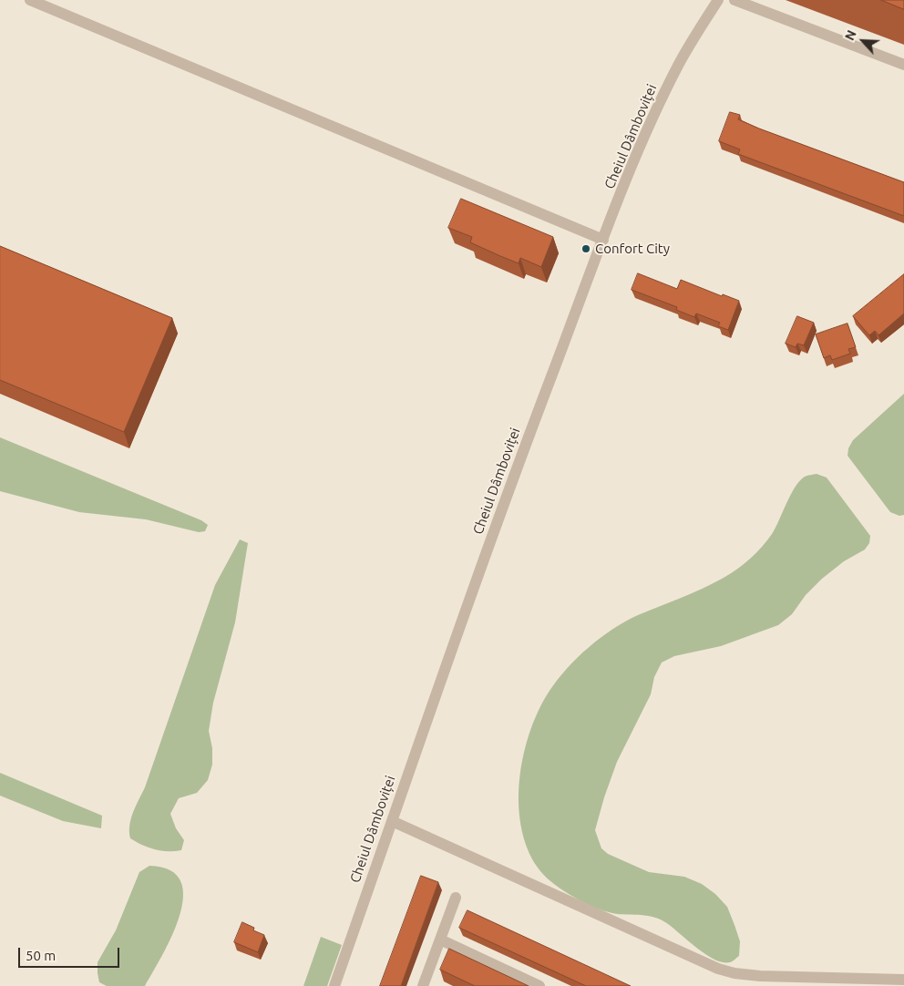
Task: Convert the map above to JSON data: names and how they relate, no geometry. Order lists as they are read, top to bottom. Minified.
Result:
{"streets":{"street":["Cheiul Dâmboviței"]},"places":["Confort City"],"scale_bar":"50 m","north":"top left"}
